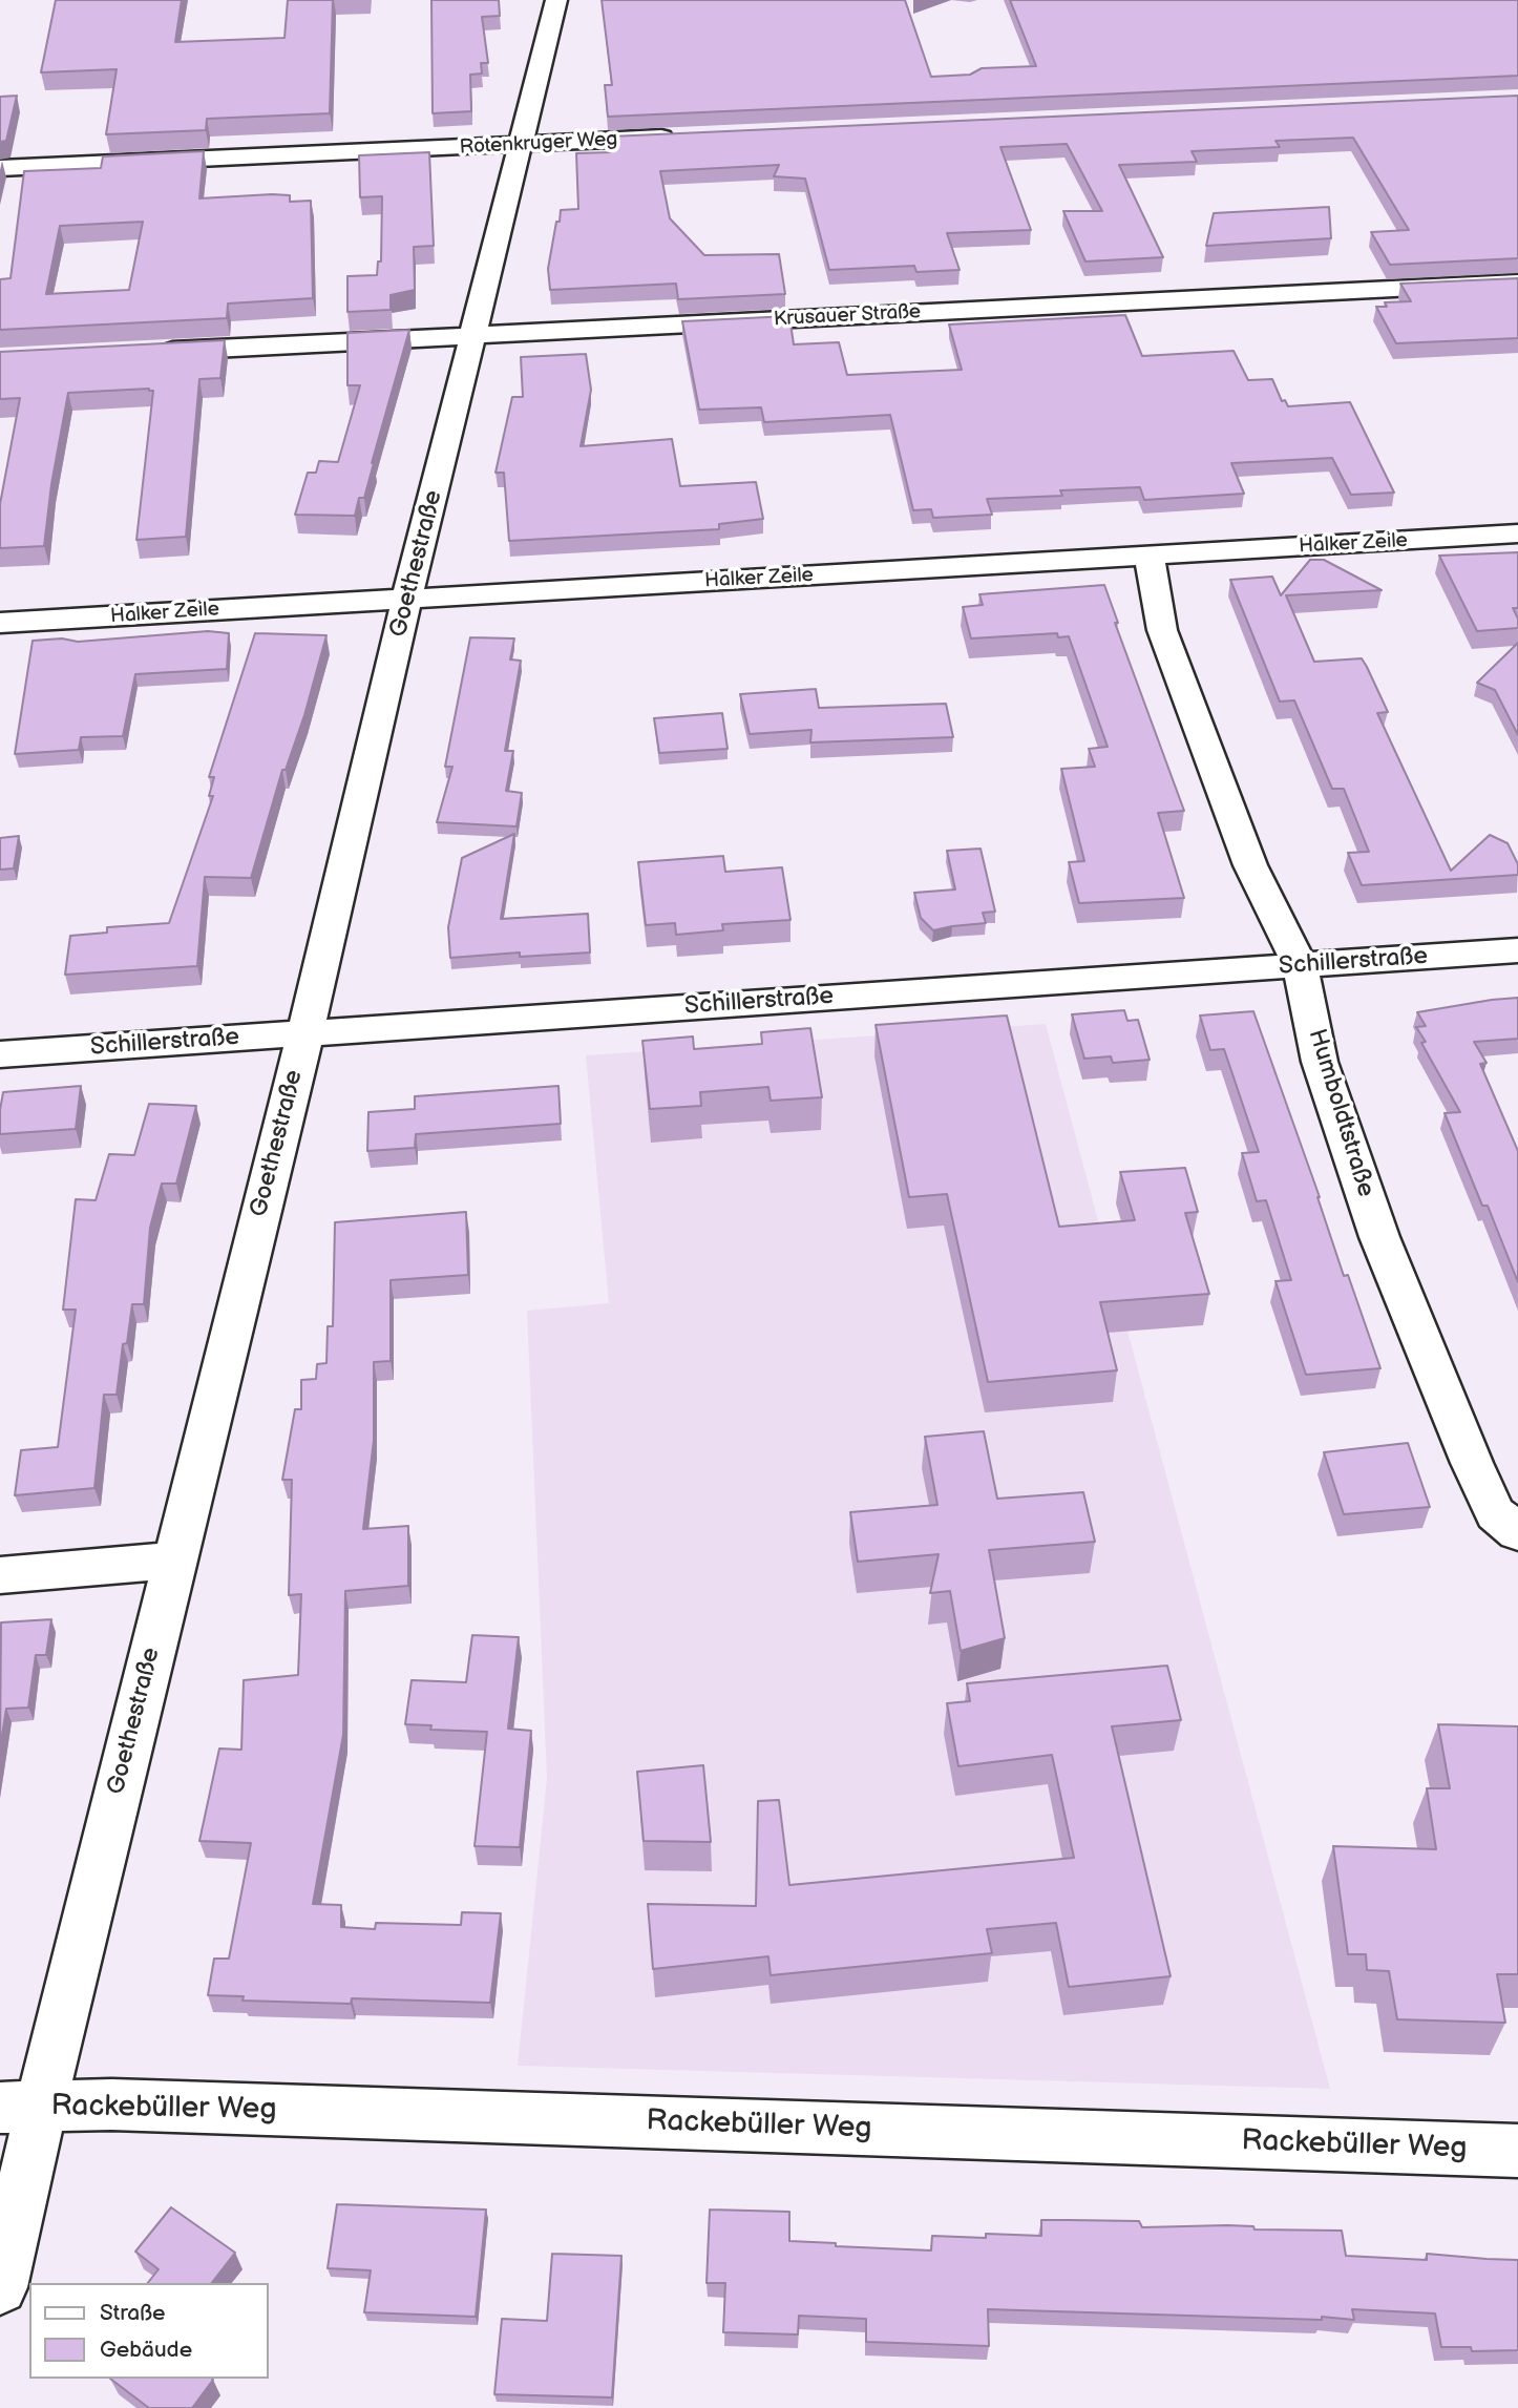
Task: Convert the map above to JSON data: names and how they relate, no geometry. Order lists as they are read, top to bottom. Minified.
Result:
{"streets":{"street":["Rotenkruger Weg","Krusauer Straße","Halker Zeile","Goethestraße","Schillerstraße","Humboldtstraße","Rackebüller Weg"]},"crossings":[["Rotenkruger Weg","Goethestraße"],["Krusauer Straße","Goethestraße"],["Halker Zeile","Goethestraße"],["Halker Zeile","Humboldtstraße"],["Goethestraße","Schillerstraße"],["Goethestraße","Rackebüller Weg"],["Schillerstraße","Humboldtstraße"]],"legend":["Straße","Gebäude"]}
